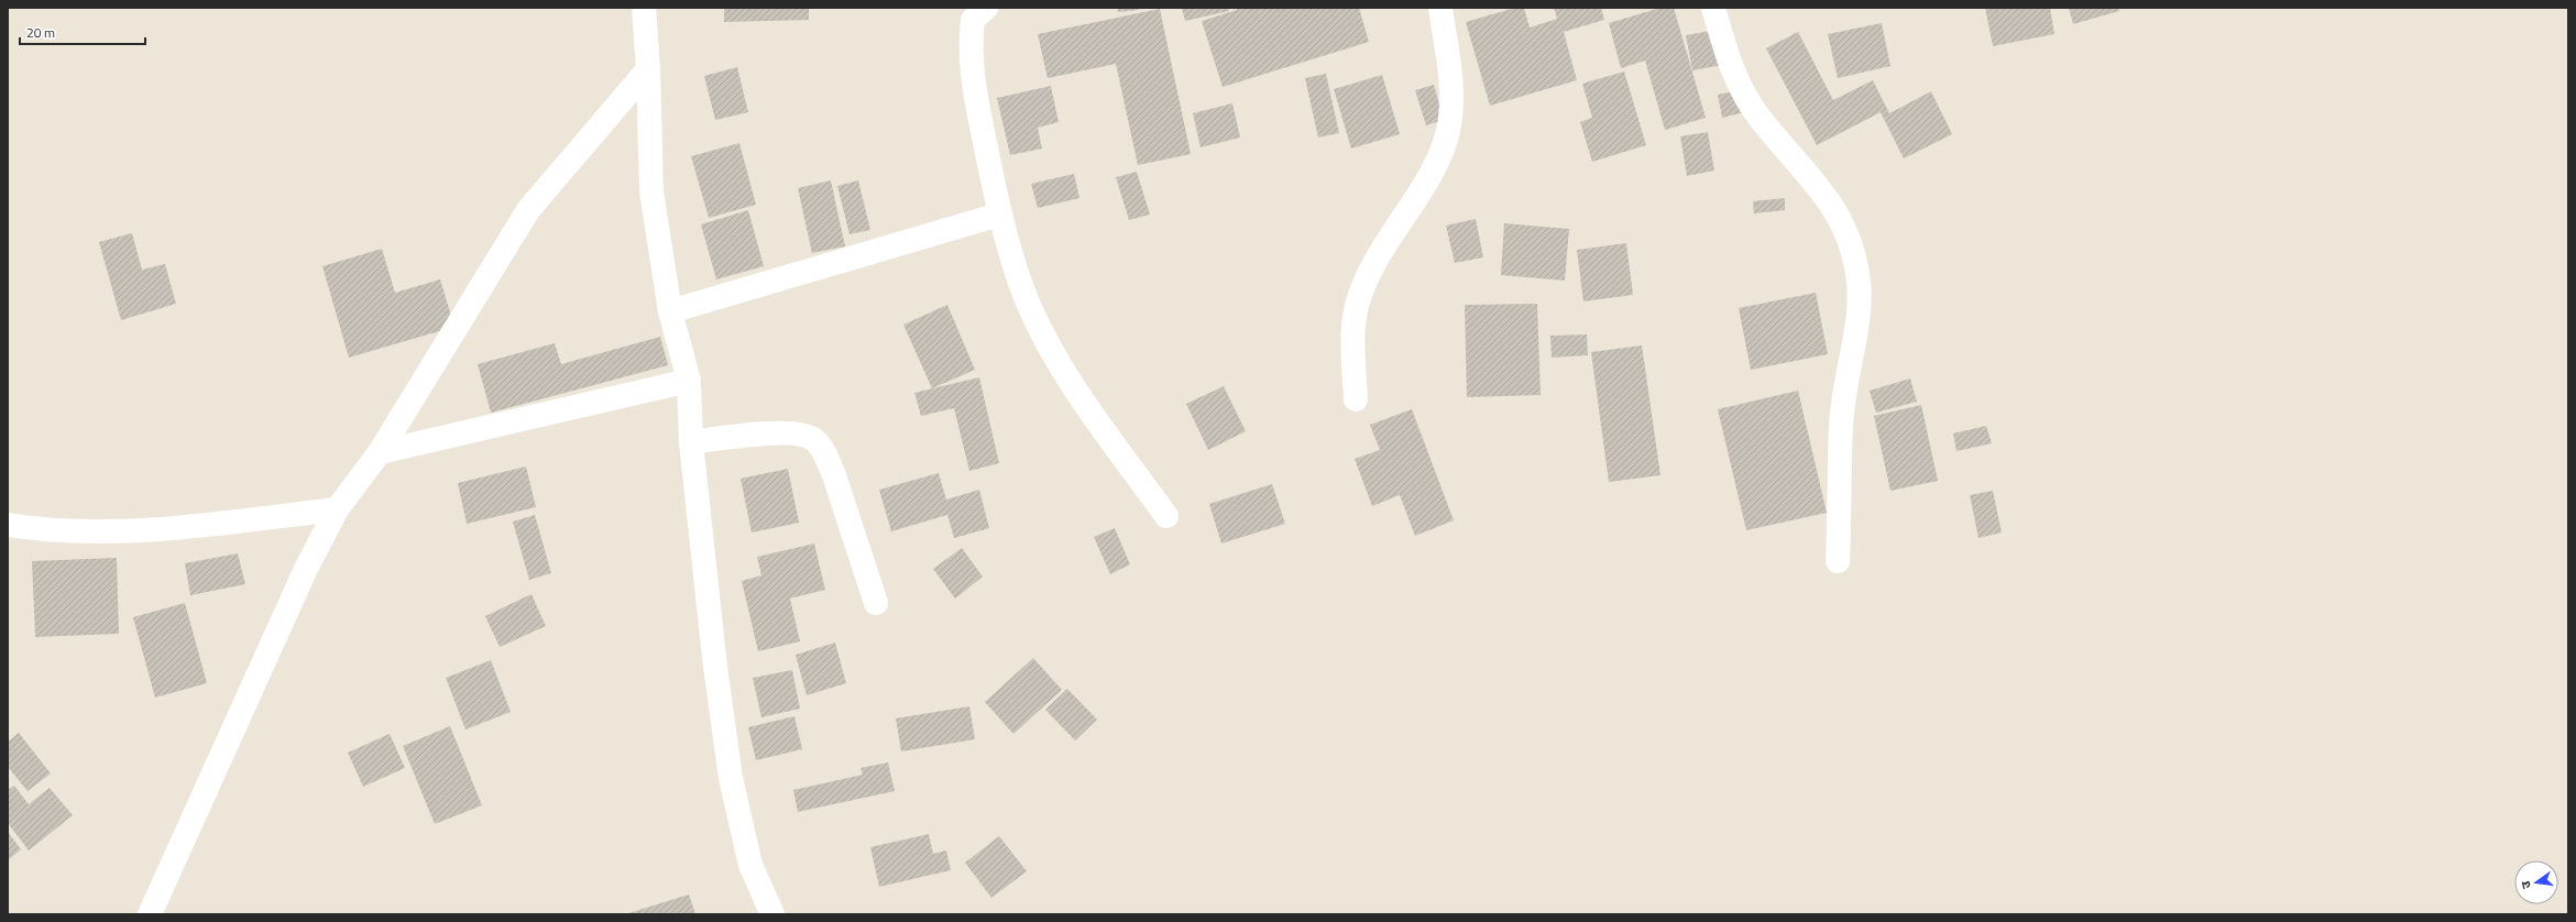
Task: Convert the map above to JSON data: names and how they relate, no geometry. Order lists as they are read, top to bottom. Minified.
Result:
{"scale_bar":"20 m","north":"left"}
